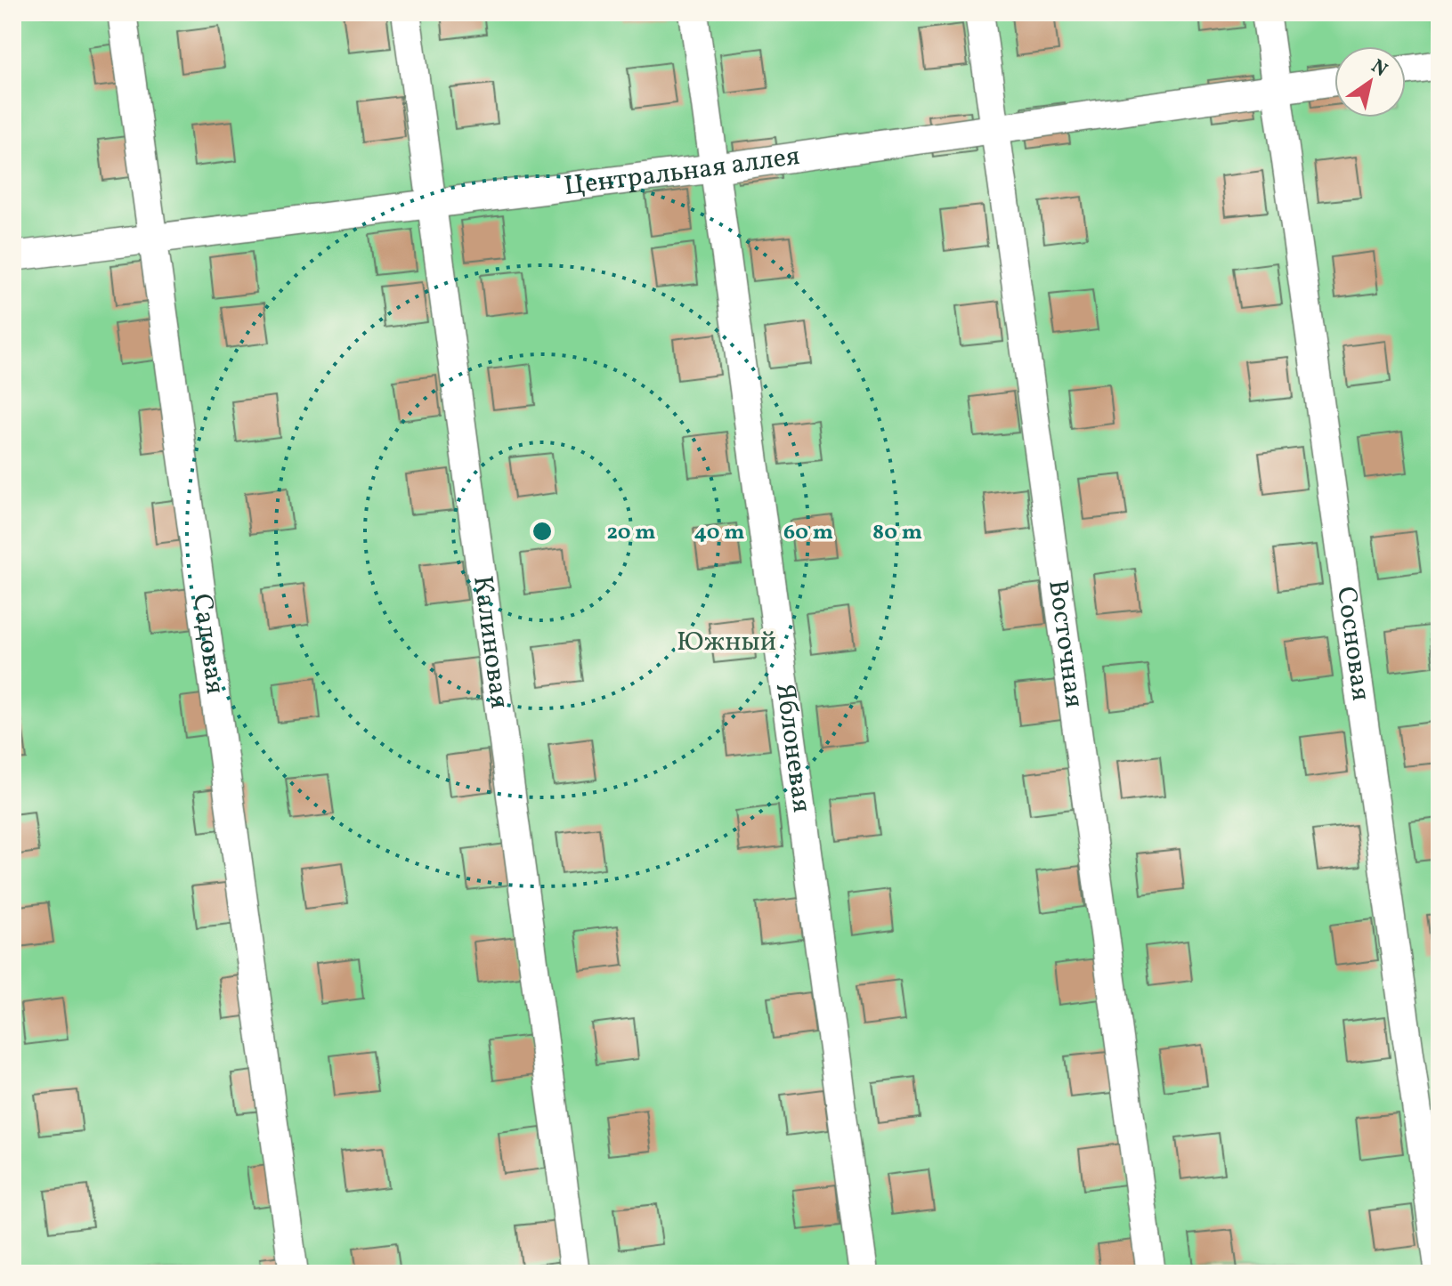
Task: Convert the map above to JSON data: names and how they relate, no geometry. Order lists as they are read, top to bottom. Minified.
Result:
{"streets":{"street":["Центральная аллея","Садовая","Калиновая","Восточная","Сосновая","Яблоневая"]},"crossings":[["Центральная аллея","Садовая"],["Центральная аллея","Калиновая"],["Центральная аллея","Восточная"],["Центральная аллея","Сосновая"],["Центральная аллея","Яблоневая"]],"parks":["Южный"],"north":"top right","rings":["20 m","40 m","60 m","80 m"]}
